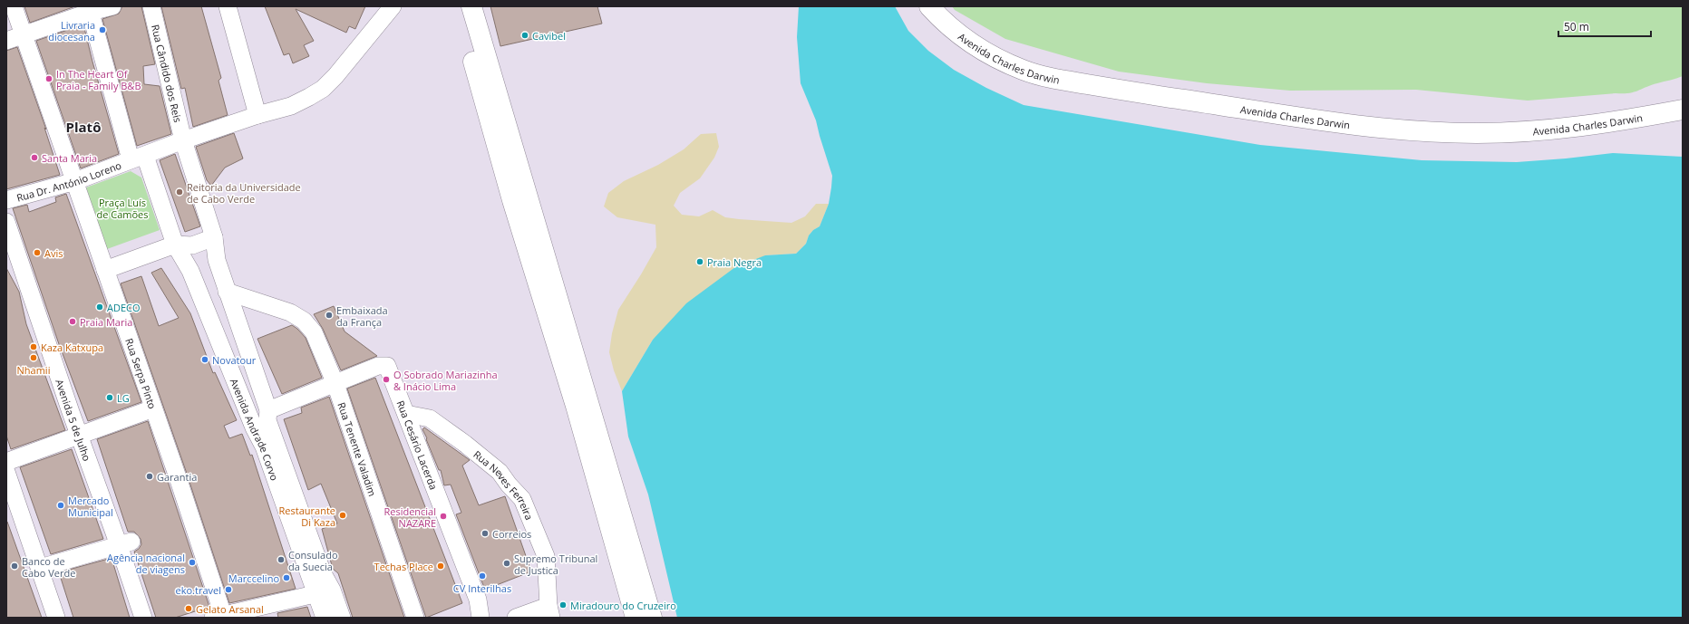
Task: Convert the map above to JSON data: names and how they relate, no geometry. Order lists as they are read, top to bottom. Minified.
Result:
{"streets":{"main road":["Avenida Charles Darwin"],"street":["Rua Cândido dos Reis","Rua Dr. António Loreno","Rua Serpa Pinto","Avenida 5 de Julho","Avenida Andrade Corvo","Rua Cesário Lacerda","Rua Tenente Valadim","Rua Neves Ferreira"]},"crossings":[["Rua Cândido dos Reis","Rua Dr. António Loreno"],["Rua Cândido dos Reis","Avenida Andrade Corvo"],["Rua Dr. António Loreno","Rua Serpa Pinto"],["Rua Dr. António Loreno","Avenida Andrade Corvo"],["Avenida Andrade Corvo","Rua Tenente Valadim"],["Rua Cesário Lacerda","Rua Tenente Valadim"],["Rua Cesário Lacerda","Rua Neves Ferreira"]],"districts":["Platô"],"parks":["Praça Luís de Camões"],"places":["Livraria diocesana","Cavibel","In The Heart Of Praia - Family B&B","Santa Maria","Reitoria da Universidade de Cabo Verde","Avis","Praia Negra","ADECO","Embaixada da França","Praia Maria","Kaza Katxupa","Nhamii","Novatour","O Sobrado Mariazinha & Inácio Lima","LG","Garantia","Mercado Municipal","Restaurante Di Kaza","Residencial NAZARE","Correios","Consulado da Suecia","Agência nacional de viagens","Supremo Tribunal de Justica","Banco de Cabo Verde","Techas Place","CV Interilhas","Marccelino","eko.travel","Miradouro do Cruzeiro","Gelato Arsanal"],"scale_bar":"50 m"}
